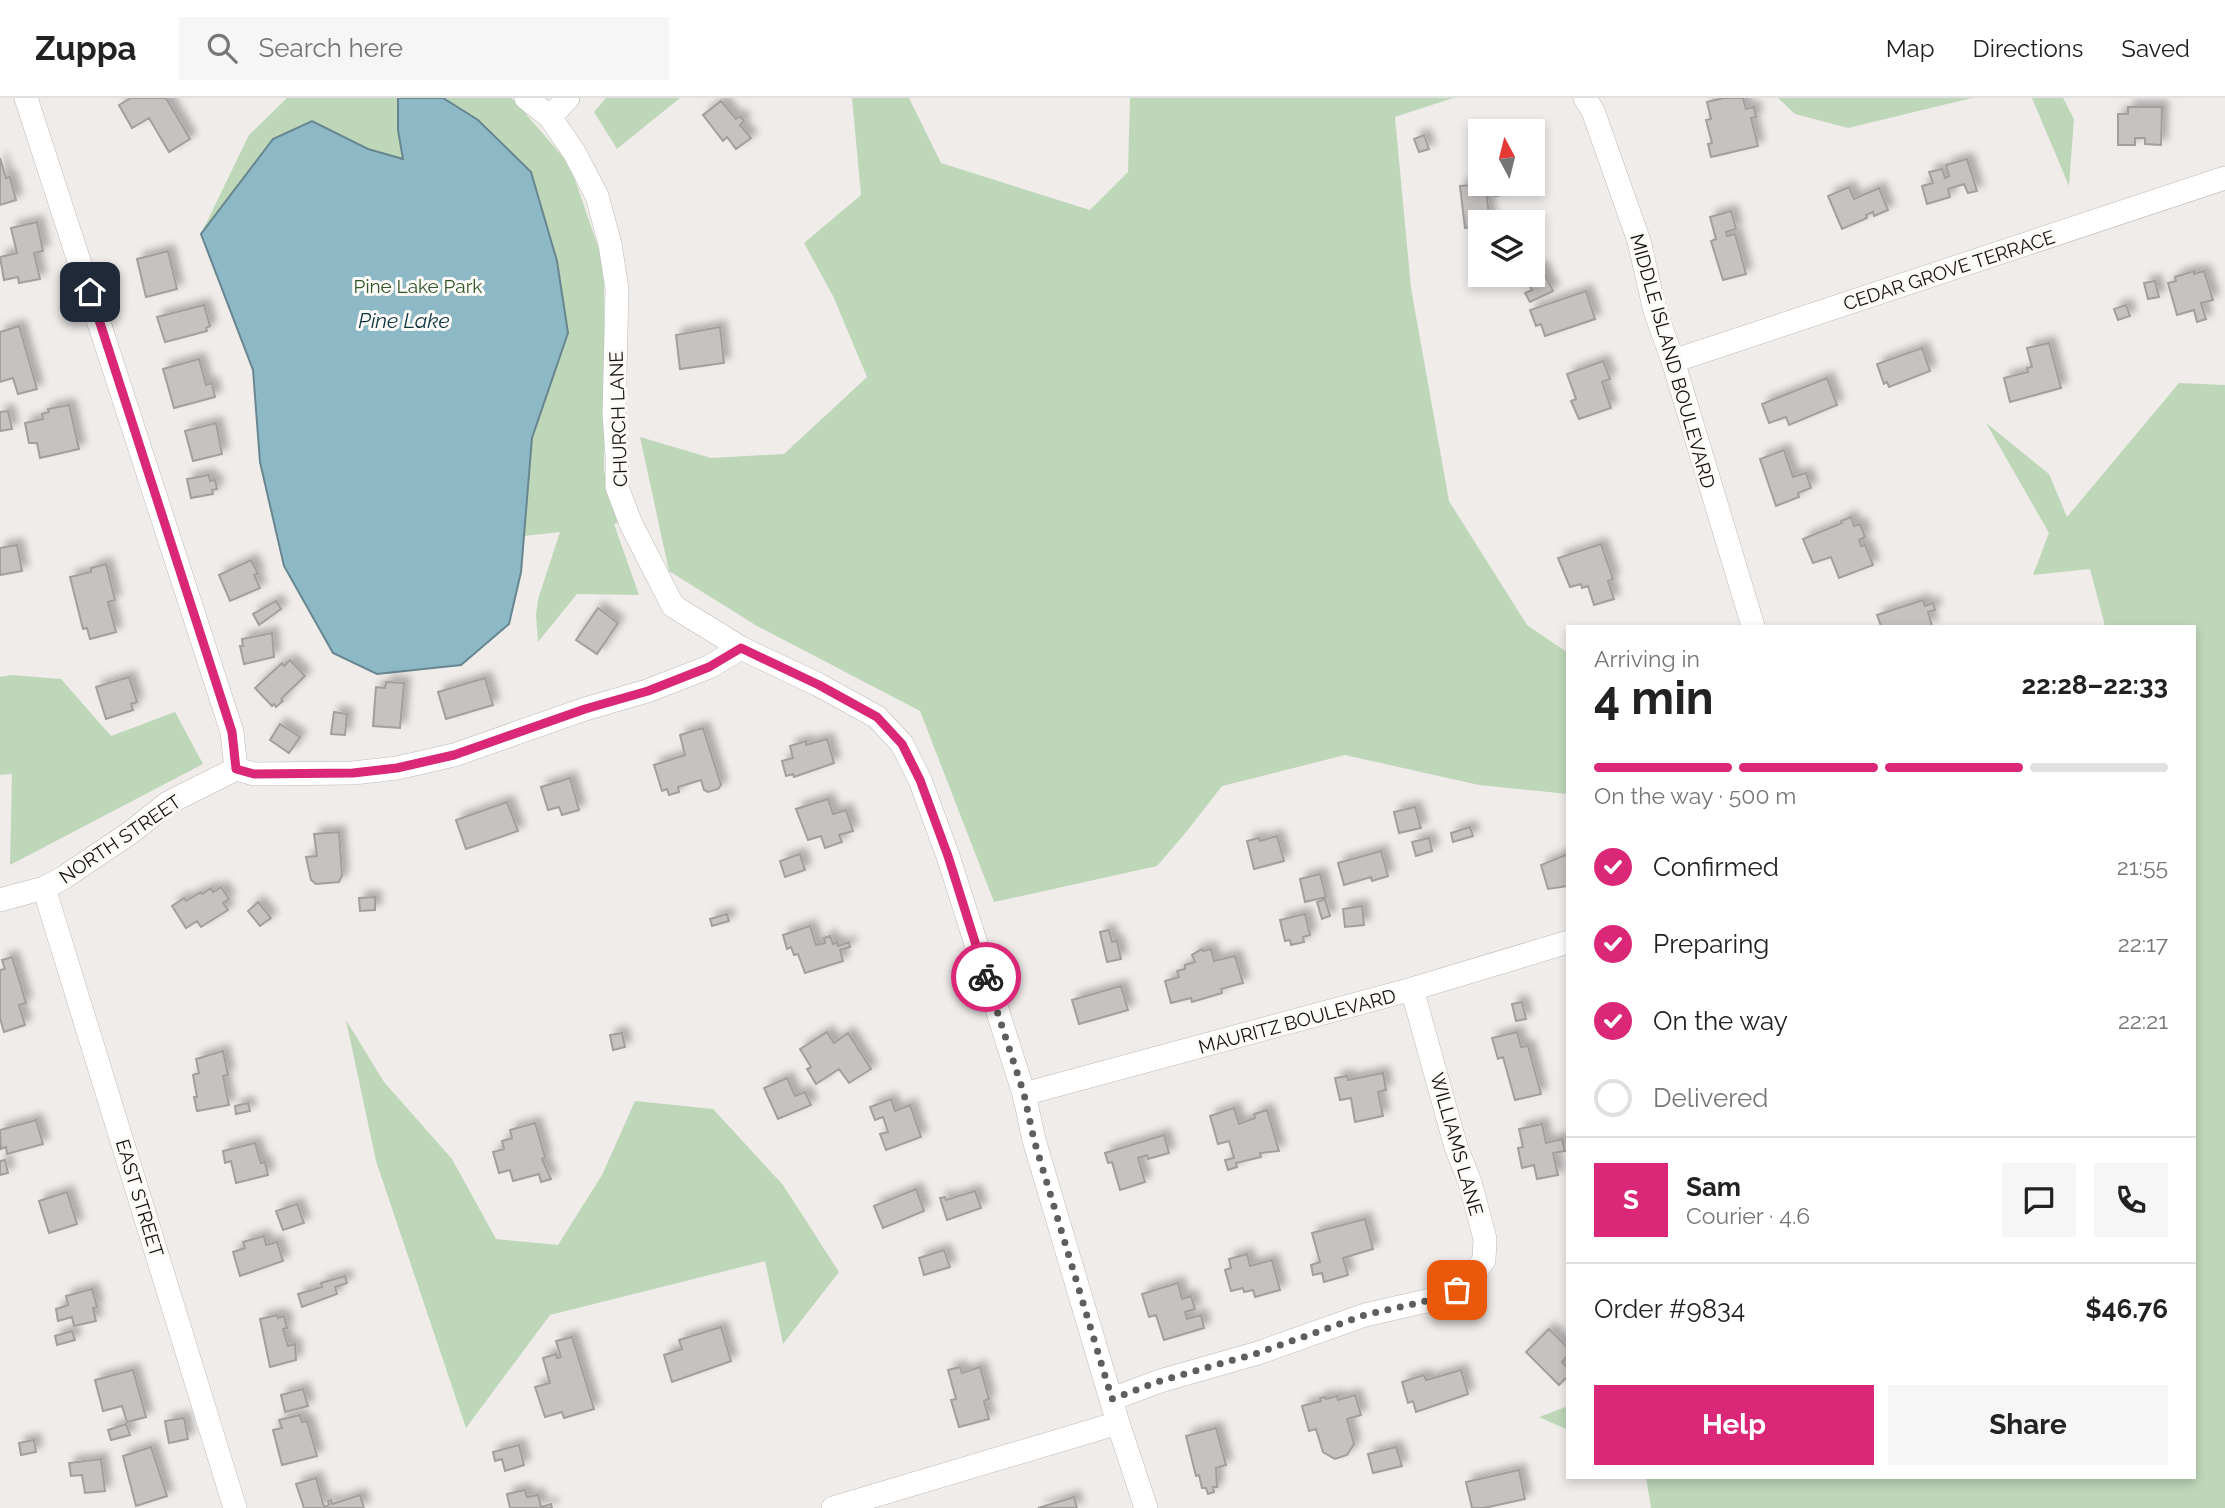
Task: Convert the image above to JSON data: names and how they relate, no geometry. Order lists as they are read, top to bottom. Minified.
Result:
{"streets":{"street":["CEDAR GROVE TERRACE","MIDDLE ISLAND BOULEVARD","CHURCH LANE","NORTH STREET","MAURITZ BOULEVARD","WILLIAMS LANE","EAST STREET"]},"crossings":[["CEDAR GROVE TERRACE","MIDDLE ISLAND BOULEVARD"],["CHURCH LANE","MAURITZ BOULEVARD"],["CHURCH LANE","WILLIAMS LANE"],["NORTH STREET","EAST STREET"],["MAURITZ BOULEVARD","WILLIAMS LANE"]],"water":["Pine Lake"],"parks":["Pine Lake Park"],"north":"top","page":{"header":"Zuppa","search":"Search here","nav":["Map","Directions","Saved"],"heading":["4 min","Arriving in","22:28–22:33"],"panel":["Sam","Courier · 4.6","Order #9834","$46.76"],"bar":"On the way · 500 m","list":[["Confirmed","21:55"],["Preparing","22:17"],["On the way","22:21"],"Delivered"],"round":"S","buttons":["Help","Share"]}}
